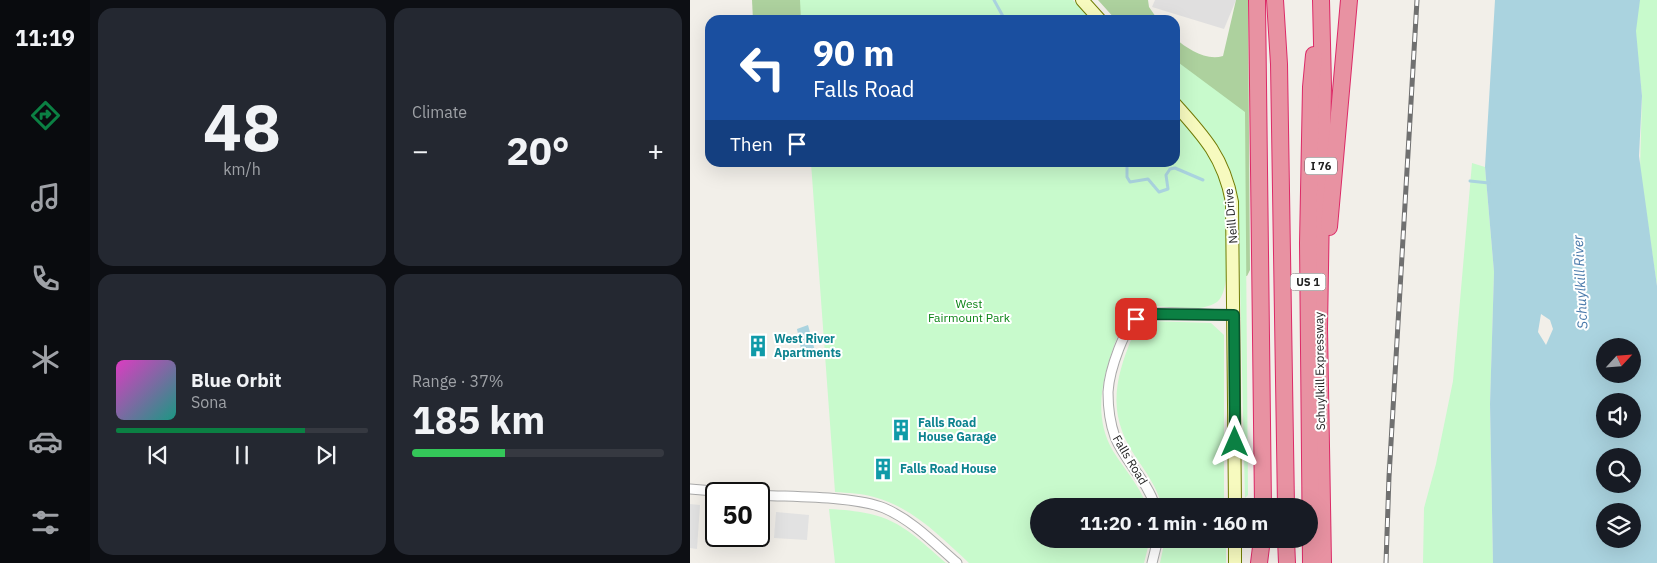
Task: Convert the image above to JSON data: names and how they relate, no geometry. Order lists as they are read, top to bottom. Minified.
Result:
{"streets":{"highway":["I 76","US 1","Schuylkill Expressway"],"main road":["Neill Drive"],"street":["Falls Road"]},"crossings":[["Neill Drive","Falls Road"],["US 1","Schuylkill Expressway"]],"water":["Schuylkill River"],"parks":["West Fairmount Park"],"places":{"building":["West River Apartments","Falls Road House Garage","Falls Road House"]},"north":"top right","page":{"tabs":"11:19","tile":[["48","km/h"],"Climate",["Range · 37%","185 km"]],"turn":["90 m","Falls Road"],"then":"Then","heat":["−","20°","+"],"song":["Blue Orbit","Sona"],"limit":"50","trip":"11:20 · 1 min · 160 m"}}
